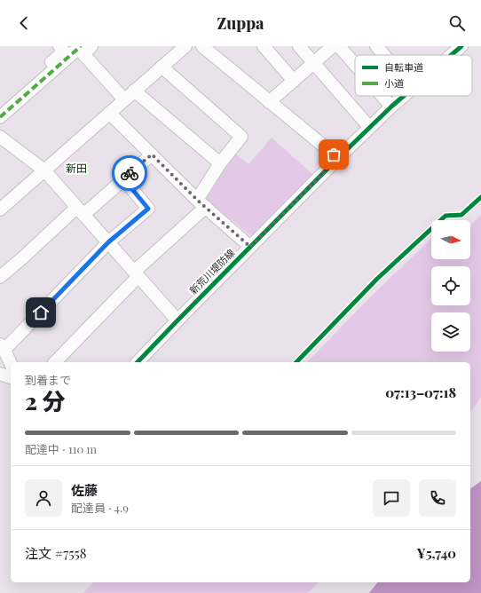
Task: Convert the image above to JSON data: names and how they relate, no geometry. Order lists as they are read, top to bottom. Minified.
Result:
{"streets":{"street":["新荒川堤防線"]},"districts":["新田"],"legend":["自転車道","小道"],"north":"right","page":{"header":"Zuppa","heading":["2 分","到着まで","07:13–07:18"],"panel":["佐藤","配達員 · 4.9","注文 #7558","¥5,740"],"bar":"配達中 · 110 m"}}
